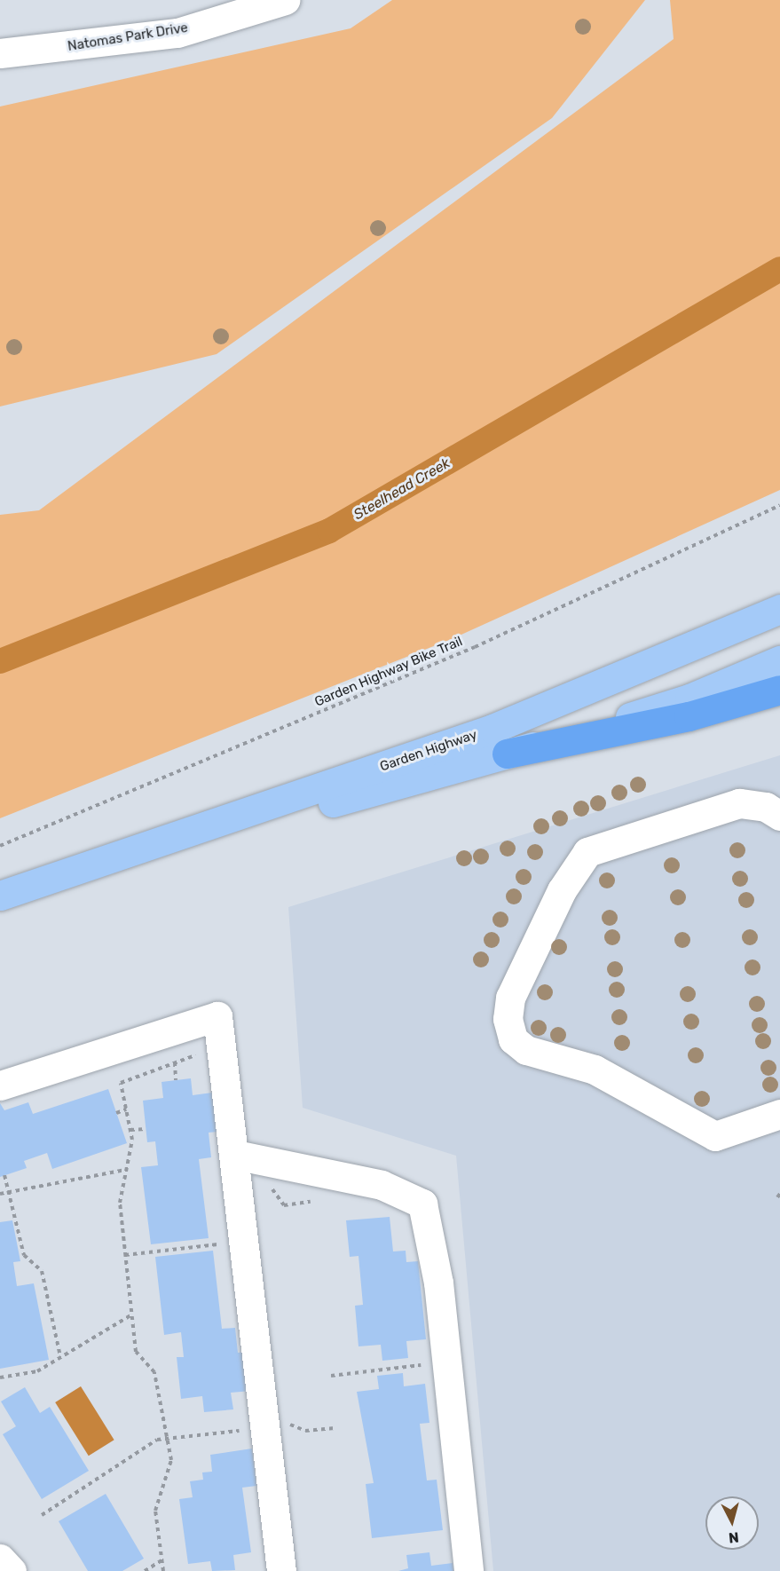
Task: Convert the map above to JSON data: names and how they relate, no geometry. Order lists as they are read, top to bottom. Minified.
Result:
{"streets":{"main road":["Garden Highway"],"street":["Natomas Park Drive"],"path":["Garden Highway Bike Trail"]},"water":["Steelhead Creek"],"north":"bottom"}
